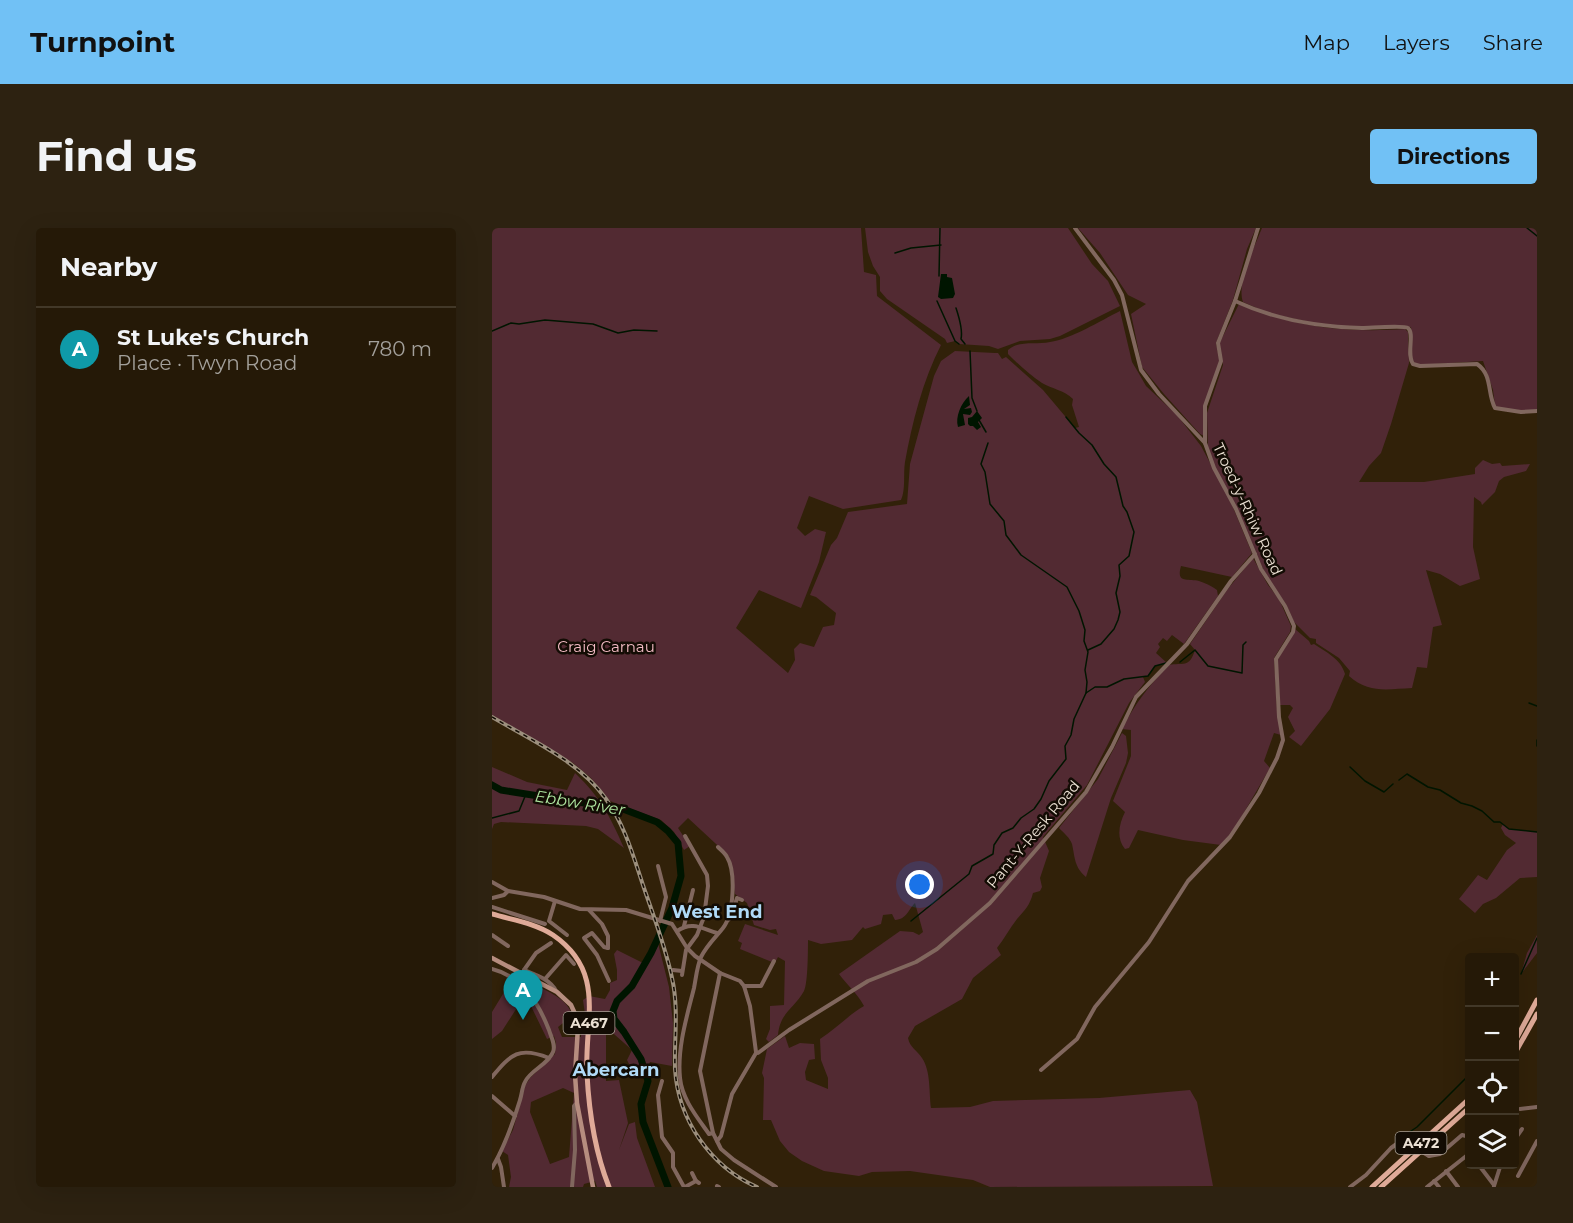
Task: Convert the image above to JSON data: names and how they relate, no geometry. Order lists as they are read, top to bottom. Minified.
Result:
{"streets":{"main road":["A467","A472"],"street":["Troed-y-Rhiw Road","Pant-Y-Resk Road"]},"crossings":[["Troed-y-Rhiw Road","Pant-Y-Resk Road"]],"districts":["West End","Abercarn"],"water":["Ebbw River"],"parks":["Craig Carnau"],"page":{"header":"Turnpoint","nav":["Map","Layers","Share"],"buttons":"Directions","title":"Find us","heading":"Nearby","list":[{"mark":"A","name":"St Luke's Church","note":"Place · Twyn Road","value":"780 m"}],"map_buttons":["+","−"],"pins":"A"}}
